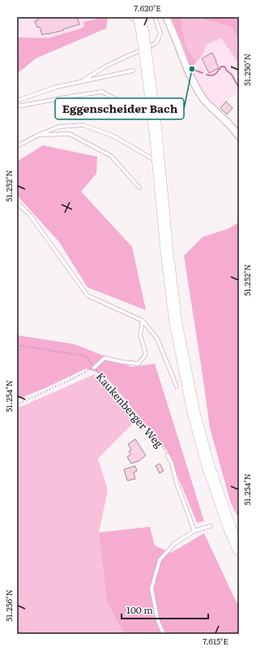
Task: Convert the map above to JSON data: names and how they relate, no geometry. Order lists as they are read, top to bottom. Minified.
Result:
{"streets":{"lane":["Kaukenberger Weg"]},"places":["Eggenscheider Bach"],"scale_bar":"100 m","coordinates":["7.620°E","51.250°N","51.252°N","51.254°N","51.256°N","7.615°E"]}
